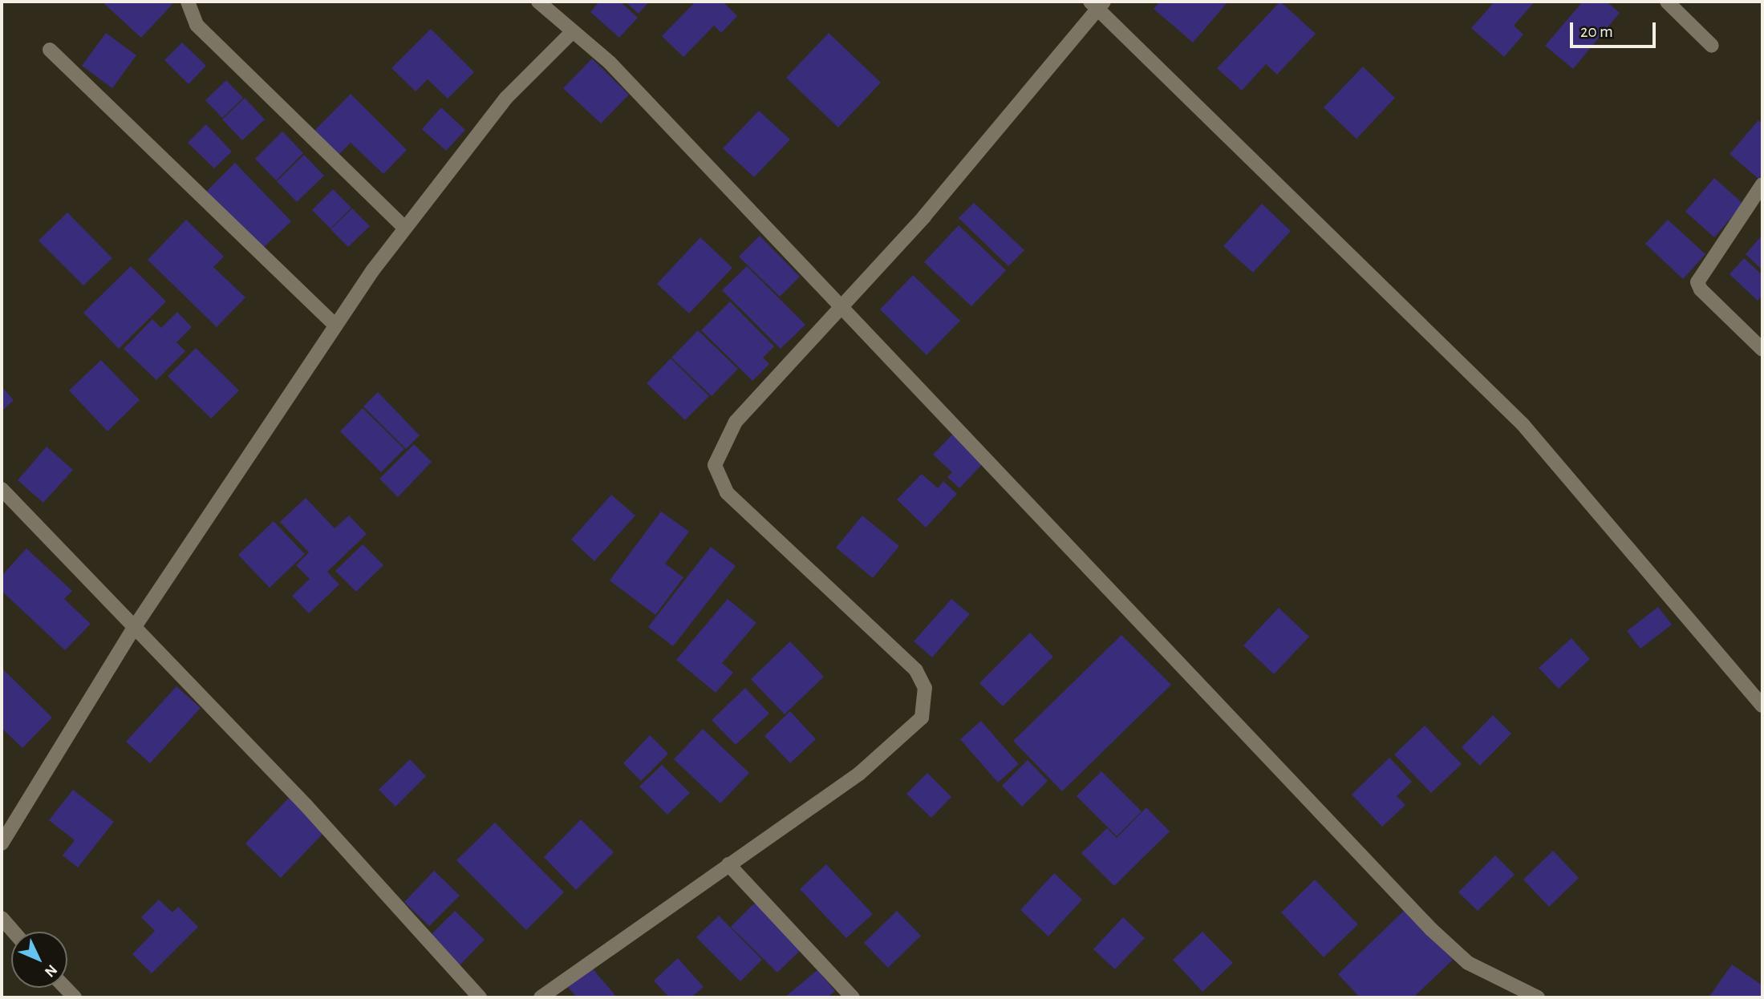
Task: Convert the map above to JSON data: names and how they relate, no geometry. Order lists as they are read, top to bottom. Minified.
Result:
{"scale_bar":"20 m","north":"bottom right"}
